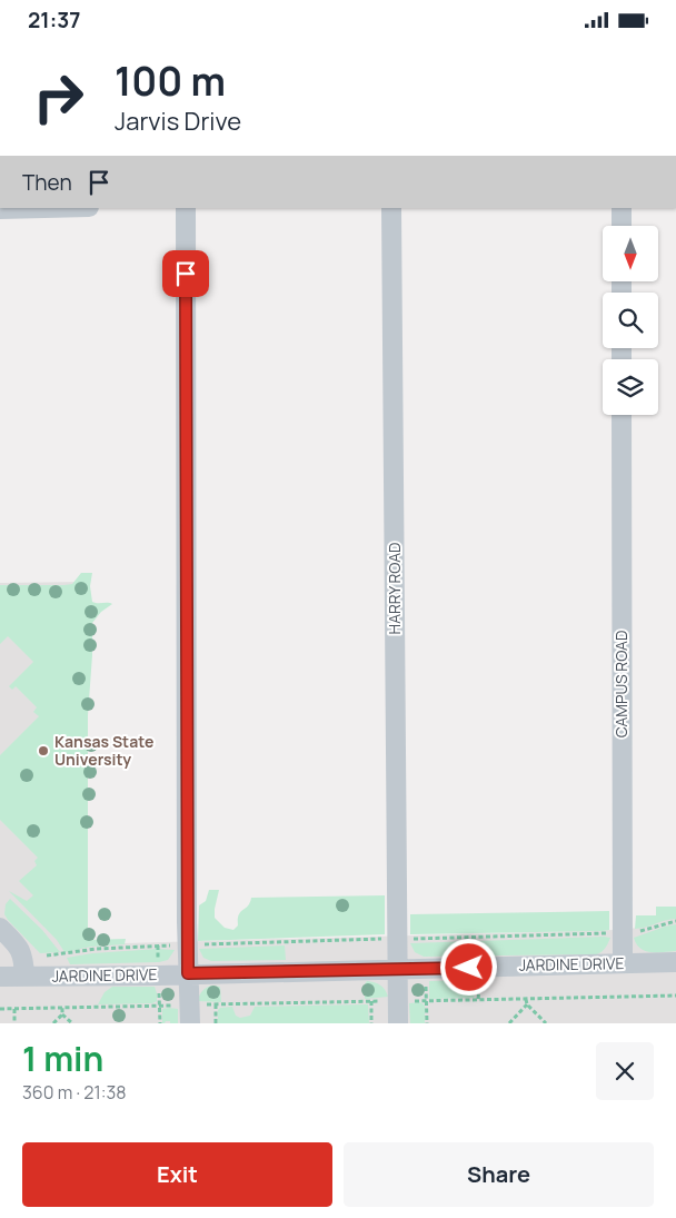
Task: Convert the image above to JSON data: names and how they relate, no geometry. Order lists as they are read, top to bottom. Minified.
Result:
{"streets":{"street":["HARRY ROAD","CAMPUS ROAD","JARDINE DRIVE"]},"crossings":[["HARRY ROAD","JARDINE DRIVE"],["CAMPUS ROAD","JARDINE DRIVE"]],"places":["Kansas State University"],"north":"bottom","page":{"status":"21:37","turn":["100 m","Jarvis Drive"],"then":"Then","heading":["1 min","360 m · 21:38"],"buttons":["Exit","Share"]}}
